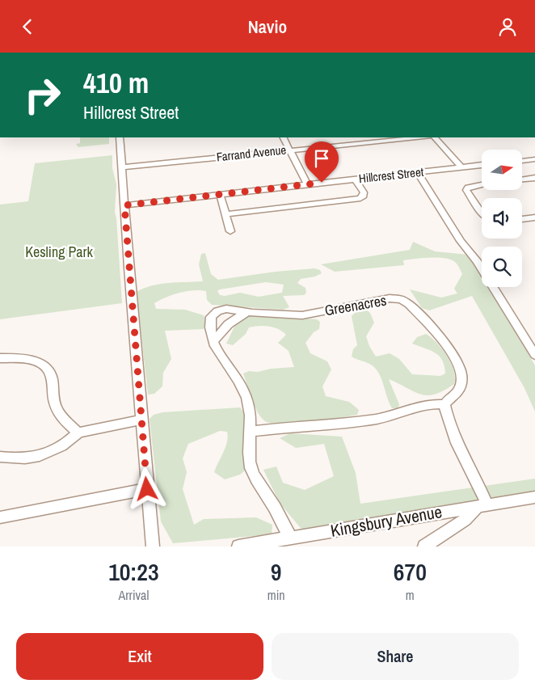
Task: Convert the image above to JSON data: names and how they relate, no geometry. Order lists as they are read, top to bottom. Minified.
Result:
{"streets":{"street":["Farrand Avenue","Hillcrest Street","Greenacres","Kingsbury Avenue"]},"crossings":[["Greenacres","Kingsbury Avenue"]],"parks":["Kesling Park"],"north":"right","page":{"header":"Navio","turn":["410 m","Hillcrest Street"],"eta":["10:23","Arrival","9","min","670","m"],"buttons":["Exit","Share"]}}
